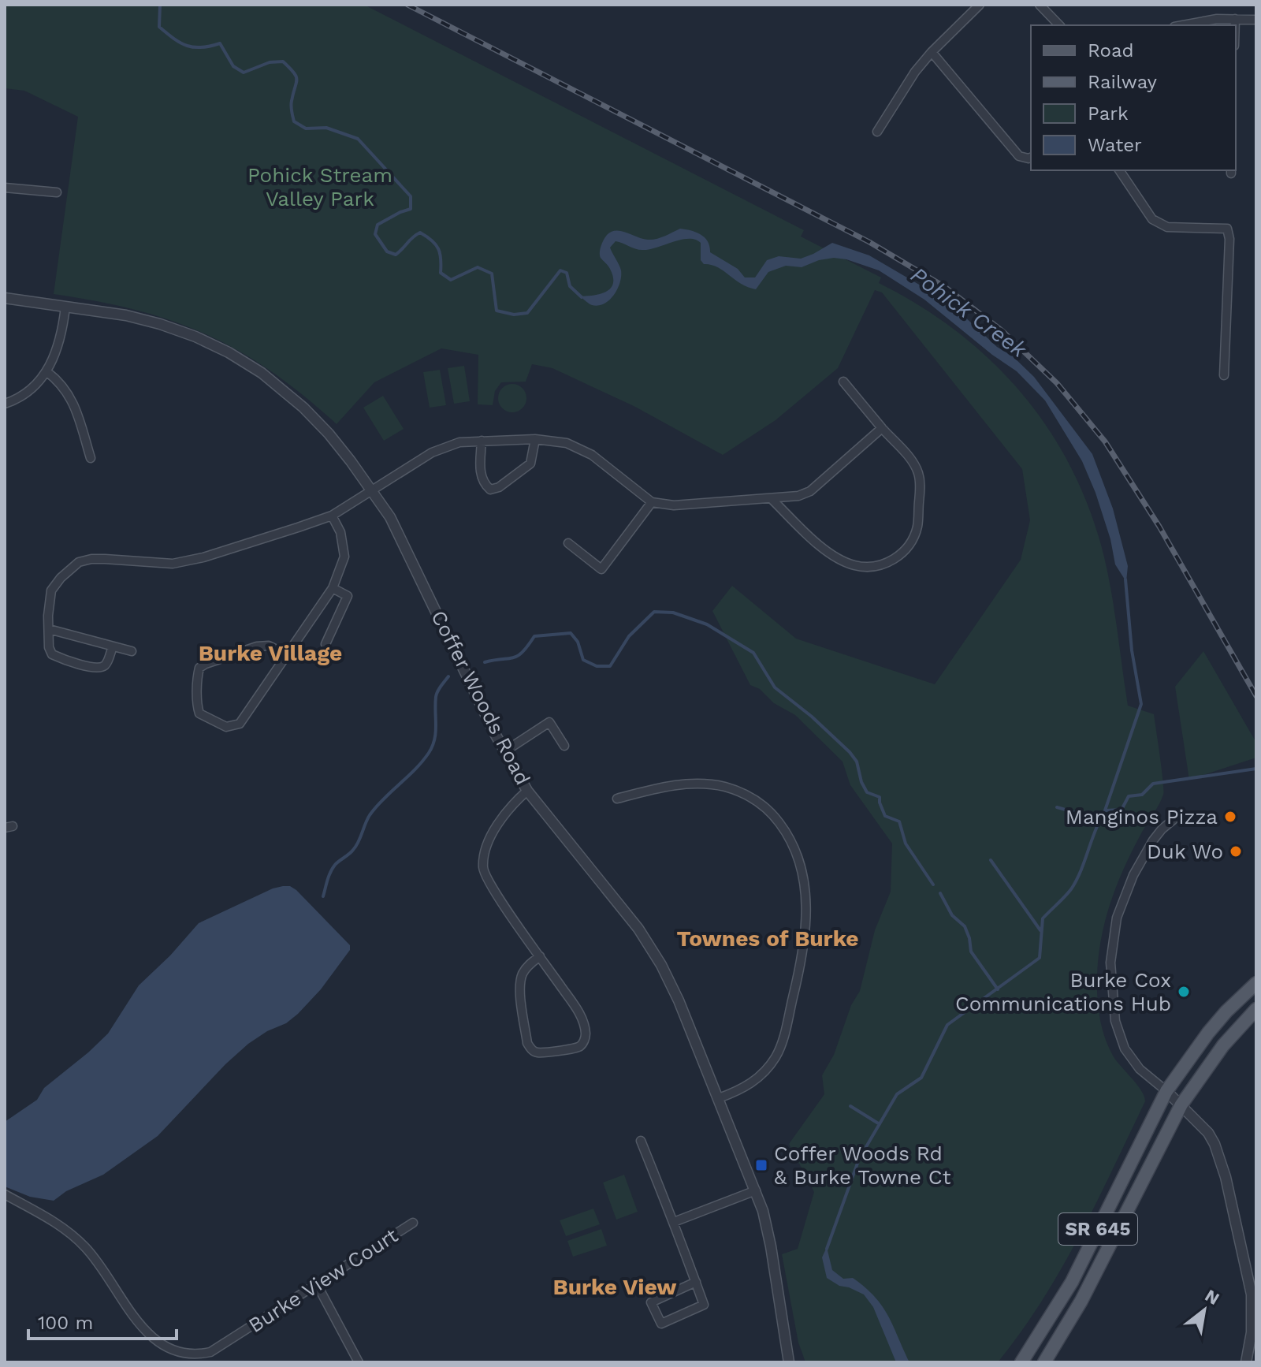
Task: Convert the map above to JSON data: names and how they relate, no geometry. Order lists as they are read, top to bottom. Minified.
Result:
{"streets":{"main road":["SR 645"],"street":["Coffer Woods Road","Burke View Court"]},"districts":["Burke Village","Townes of Burke","Burke View"],"water":["Pohick Creek"],"parks":["Pohick Stream Valley Park"],"places":{"other":["Manginos Pizza","Duk Wo","Burke Cox Communications Hub"],"transit":["Coffer Woods Rd & Burke Towne Ct"]},"legend":["Road","Railway","Park","Water"],"scale_bar":"100 m","north":"top right"}
